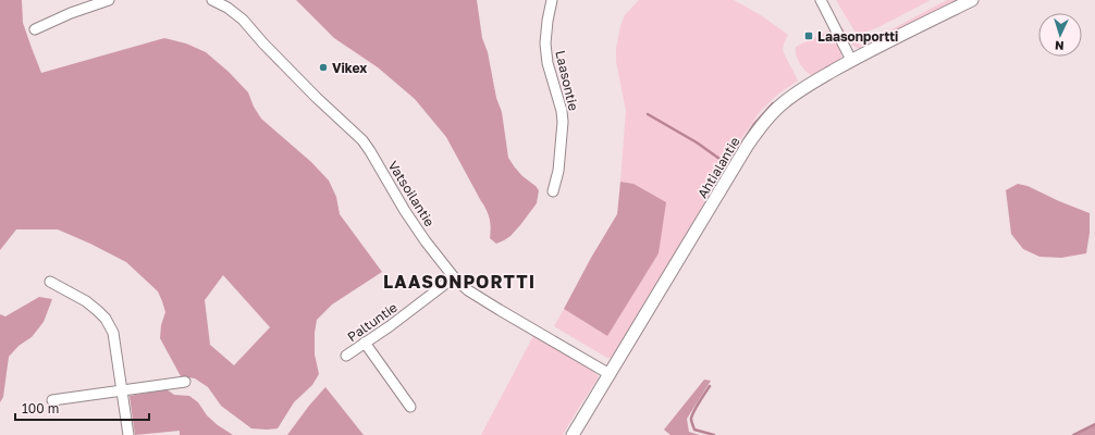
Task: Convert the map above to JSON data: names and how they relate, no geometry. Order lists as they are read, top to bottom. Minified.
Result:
{"streets":{"street":["Laasontie","Ahtialantie","Vatsoilantie","Paltuntie"]},"crossings":[["Ahtialantie","Vatsoilantie"],["Vatsoilantie","Paltuntie"]],"districts":["LAASONPORTTI"],"places":{"transit":["Laasonportti"],"other":["Vikex"]},"scale_bar":"100 m","north":"bottom"}
